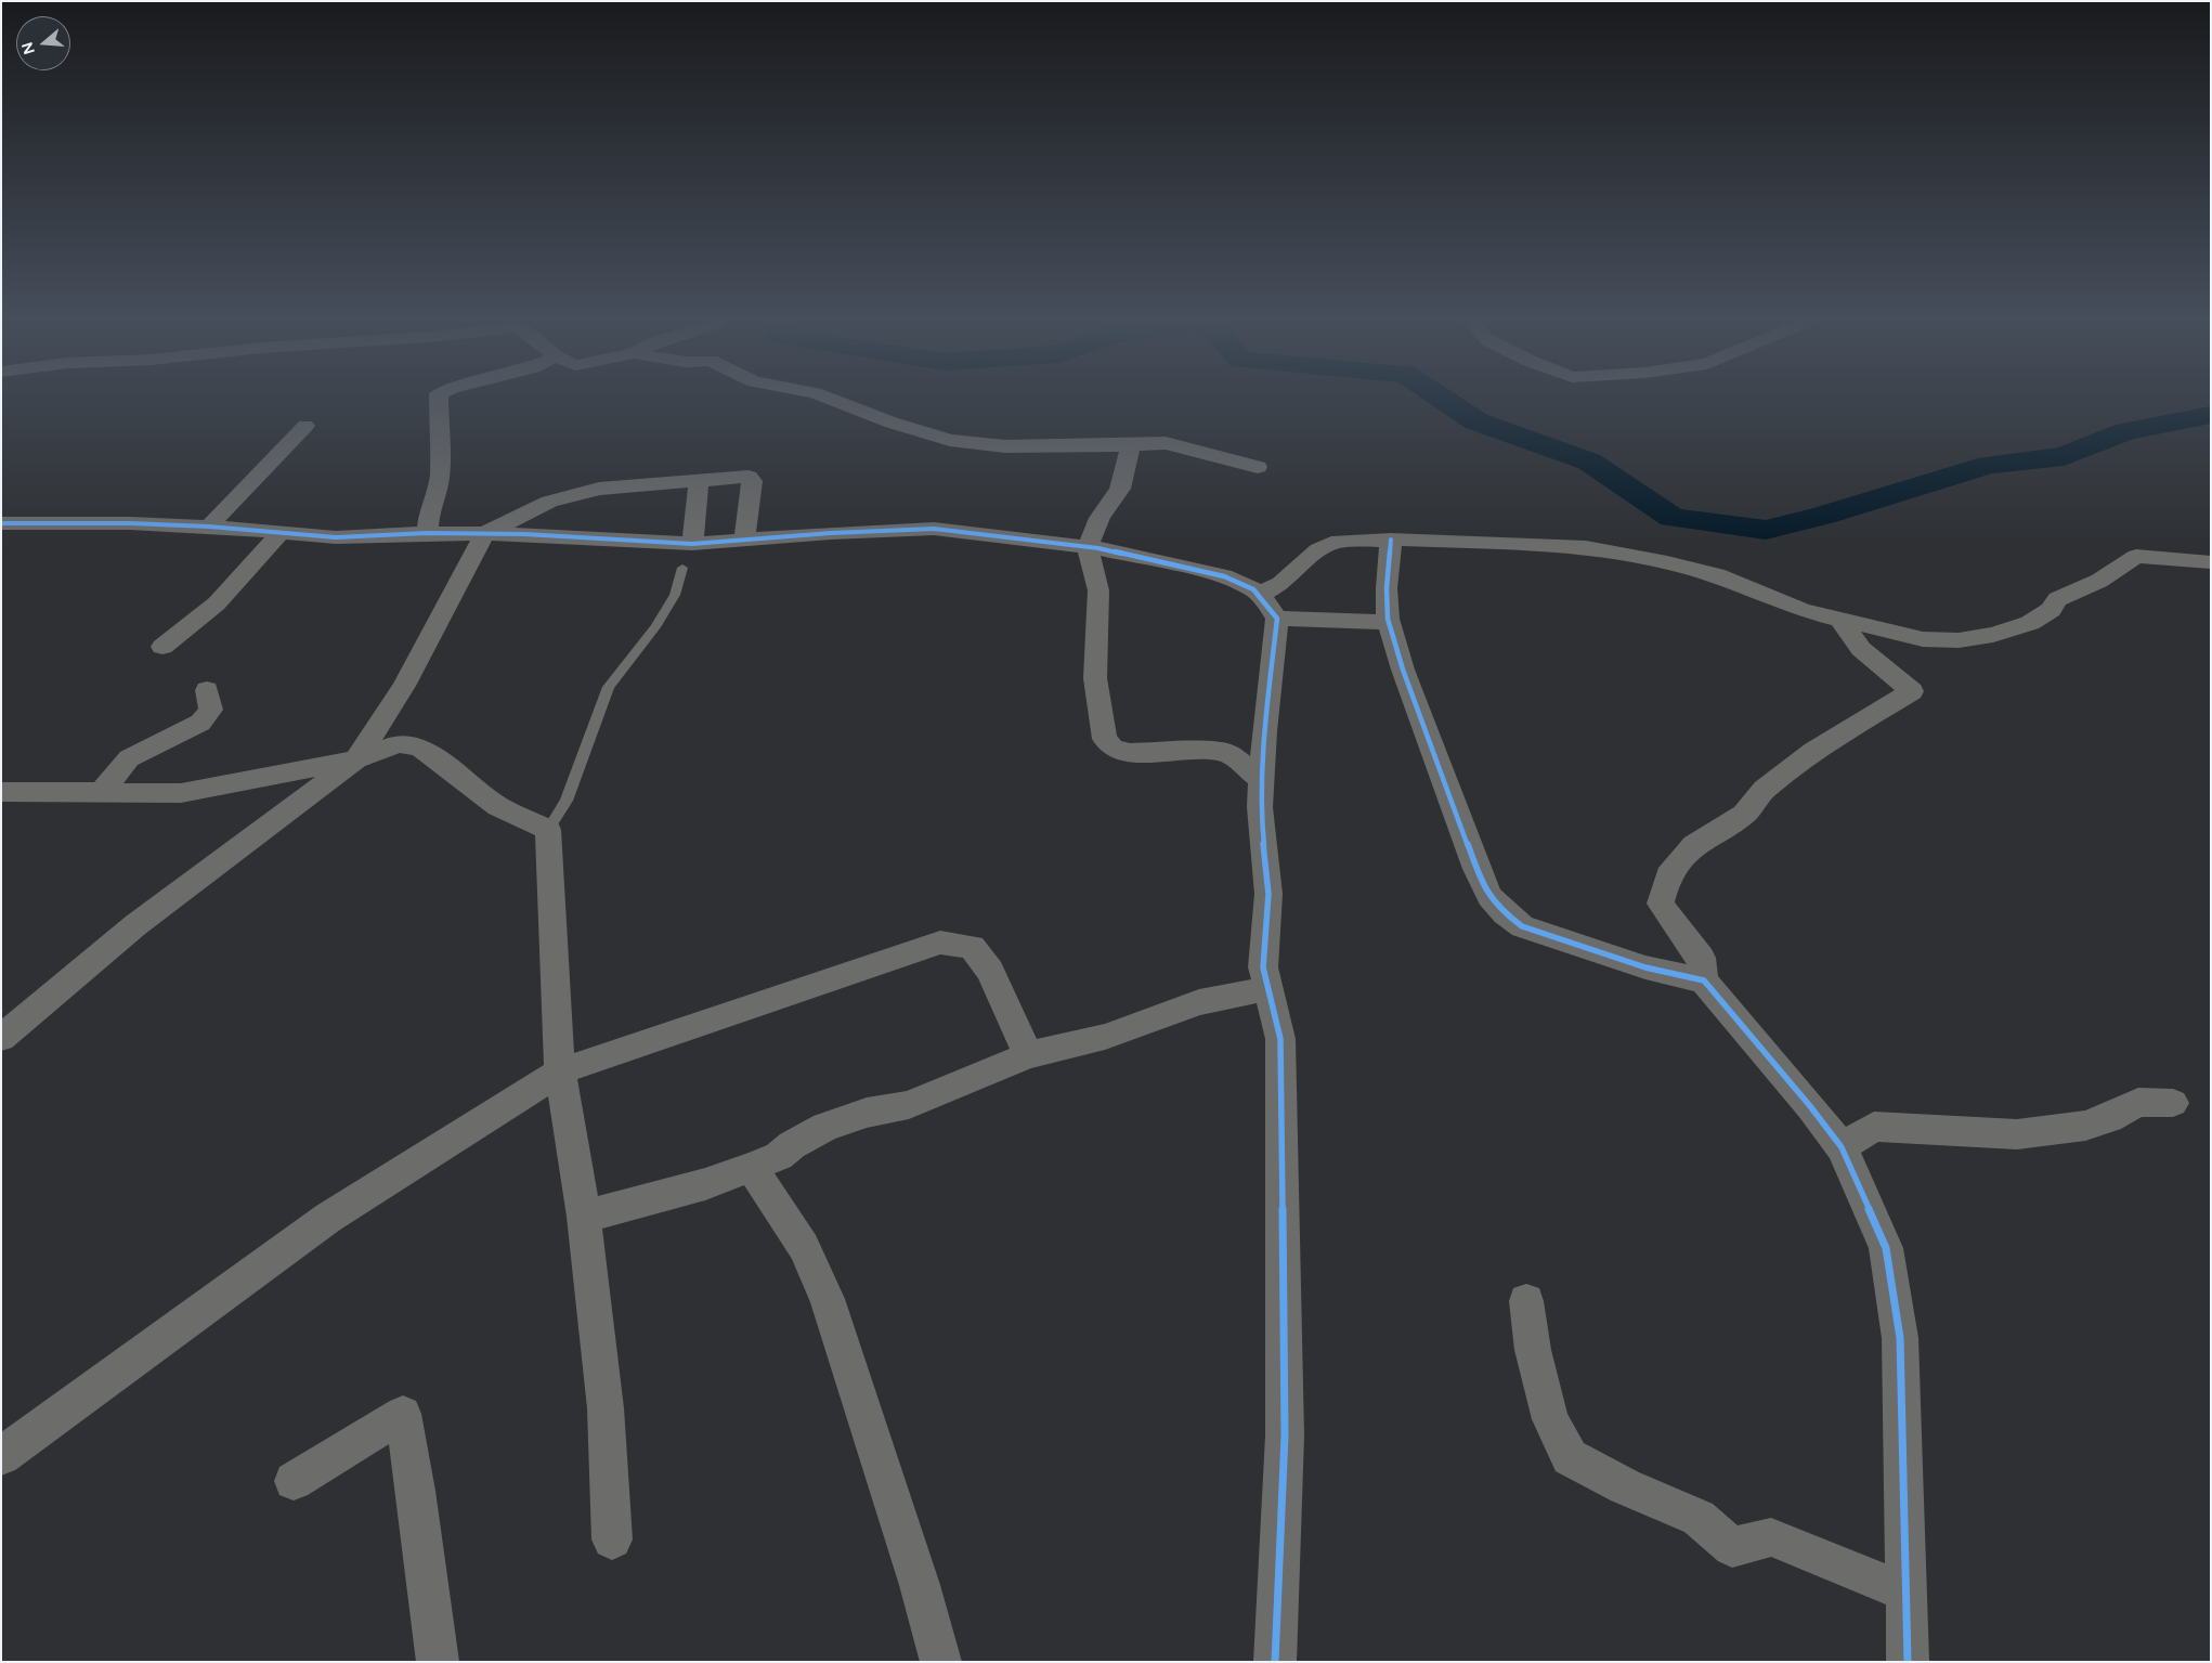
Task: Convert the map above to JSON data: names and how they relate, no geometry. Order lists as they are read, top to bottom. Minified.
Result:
{"north":"left"}
